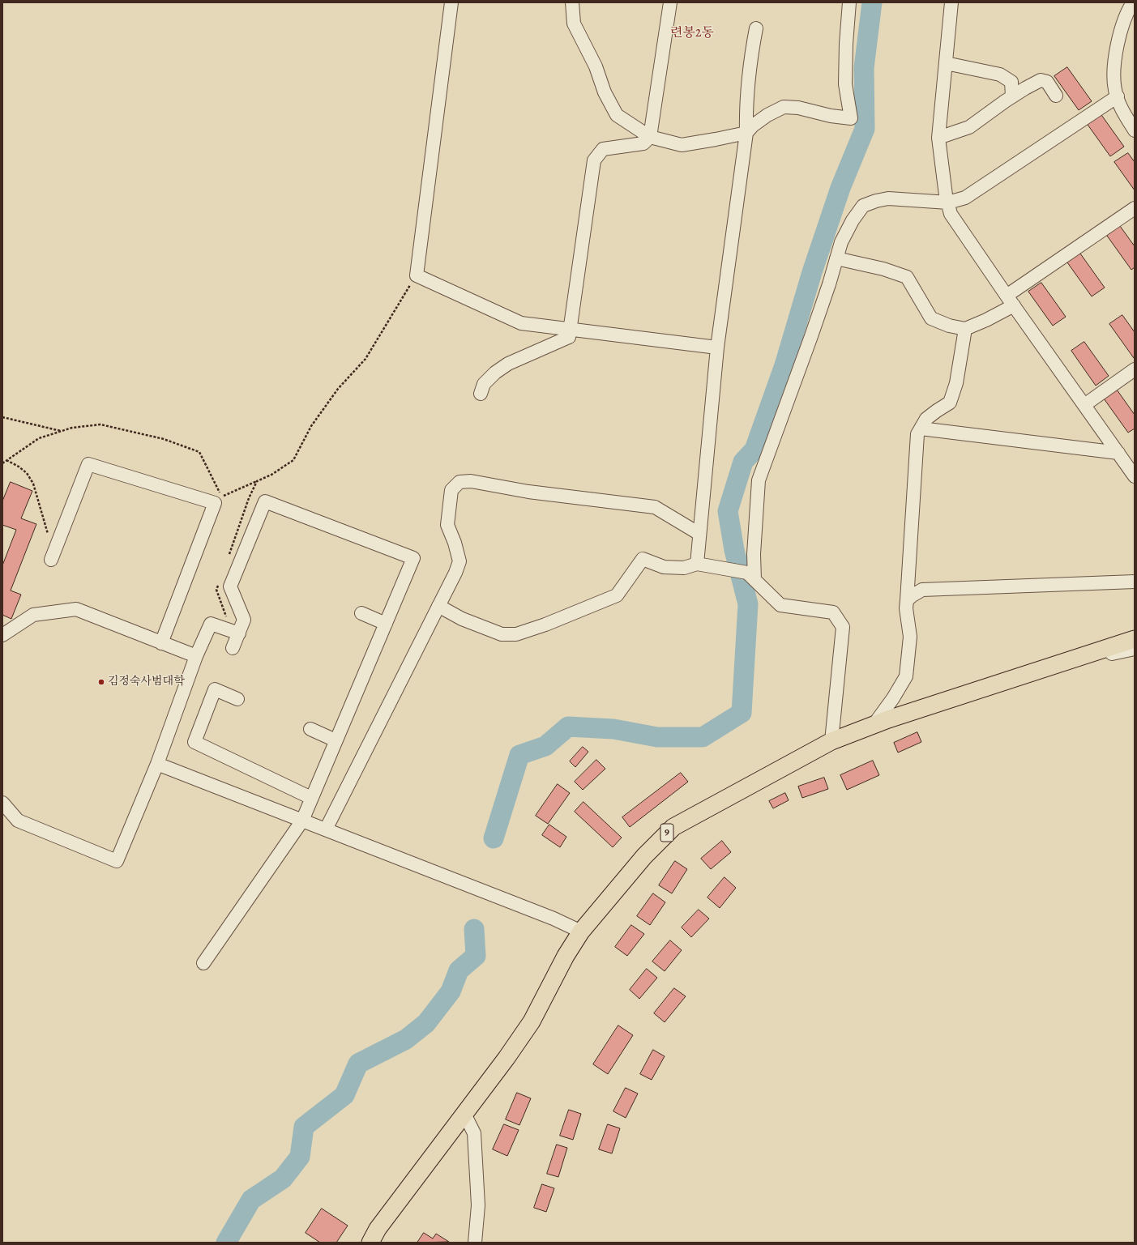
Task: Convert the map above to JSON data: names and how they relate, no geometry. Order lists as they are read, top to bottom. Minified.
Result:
{"streets":{"main road":["9"]},"districts":["련봉2동"],"places":["김정숙사범대학"]}
